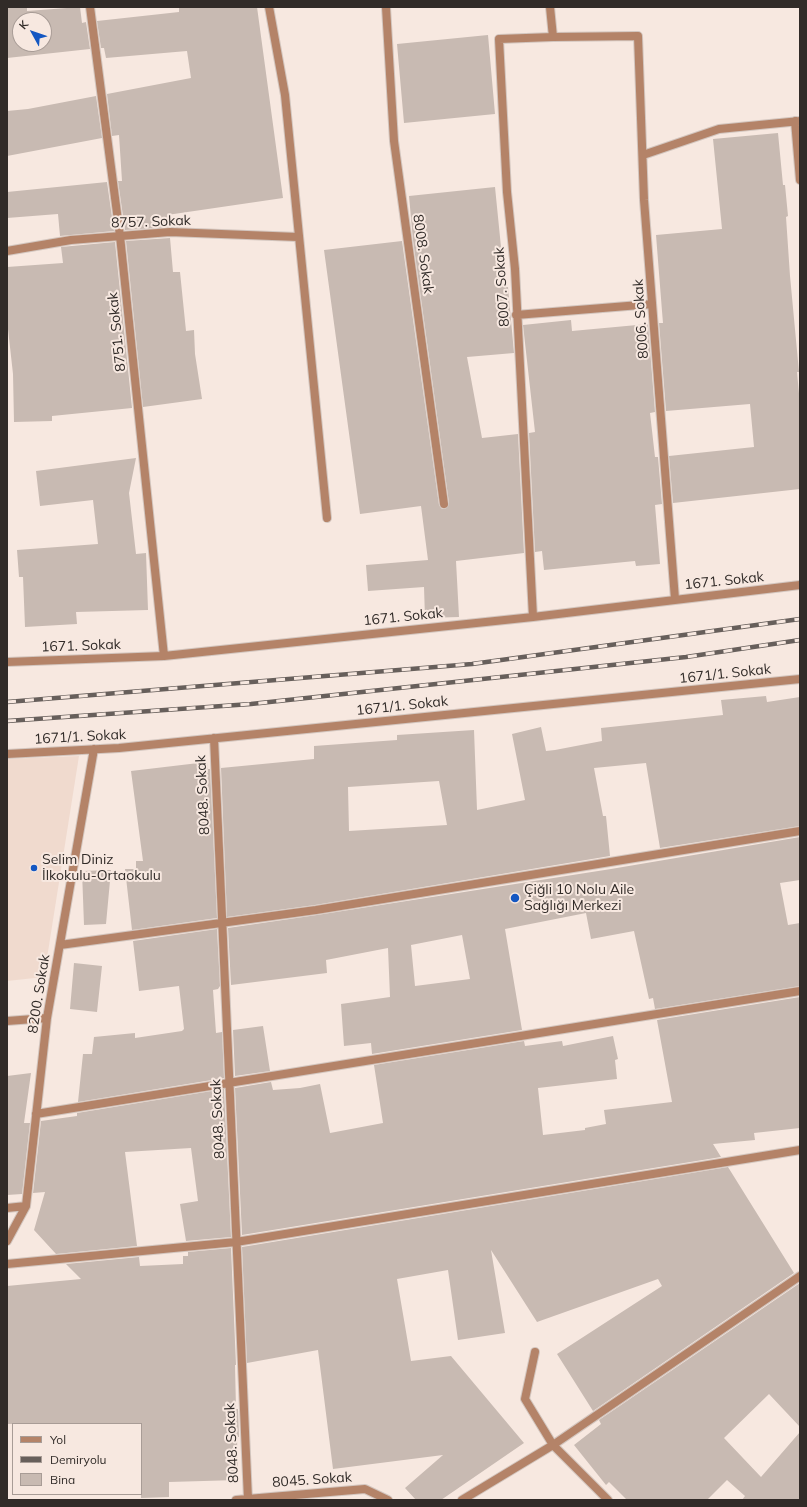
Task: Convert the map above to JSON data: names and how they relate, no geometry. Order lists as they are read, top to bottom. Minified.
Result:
{"streets":{"street":["8757. Sokak","8008. Sokak","8007. Sokak","8006. Sokak","8751. Sokak","1671. Sokak","1671/1. Sokak","8048. Sokak","8200. Sokak","8045. Sokak"]},"crossings":[["8757. Sokak","8751. Sokak"],["8007. Sokak","8006. Sokak"],["8007. Sokak","1671. Sokak"],["8006. Sokak","1671. Sokak"],["8751. Sokak","1671. Sokak"],["1671/1. Sokak","8048. Sokak"],["1671/1. Sokak","8200. Sokak"],["8048. Sokak","8045. Sokak"]],"places":["Selim Diniz İlkokulu-Ortaokulu","Çiğli 10 Nolu Aile Sağlığı Merkezi"],"legend":["Yol","Demiryolu","Bina"],"north":"top left"}
